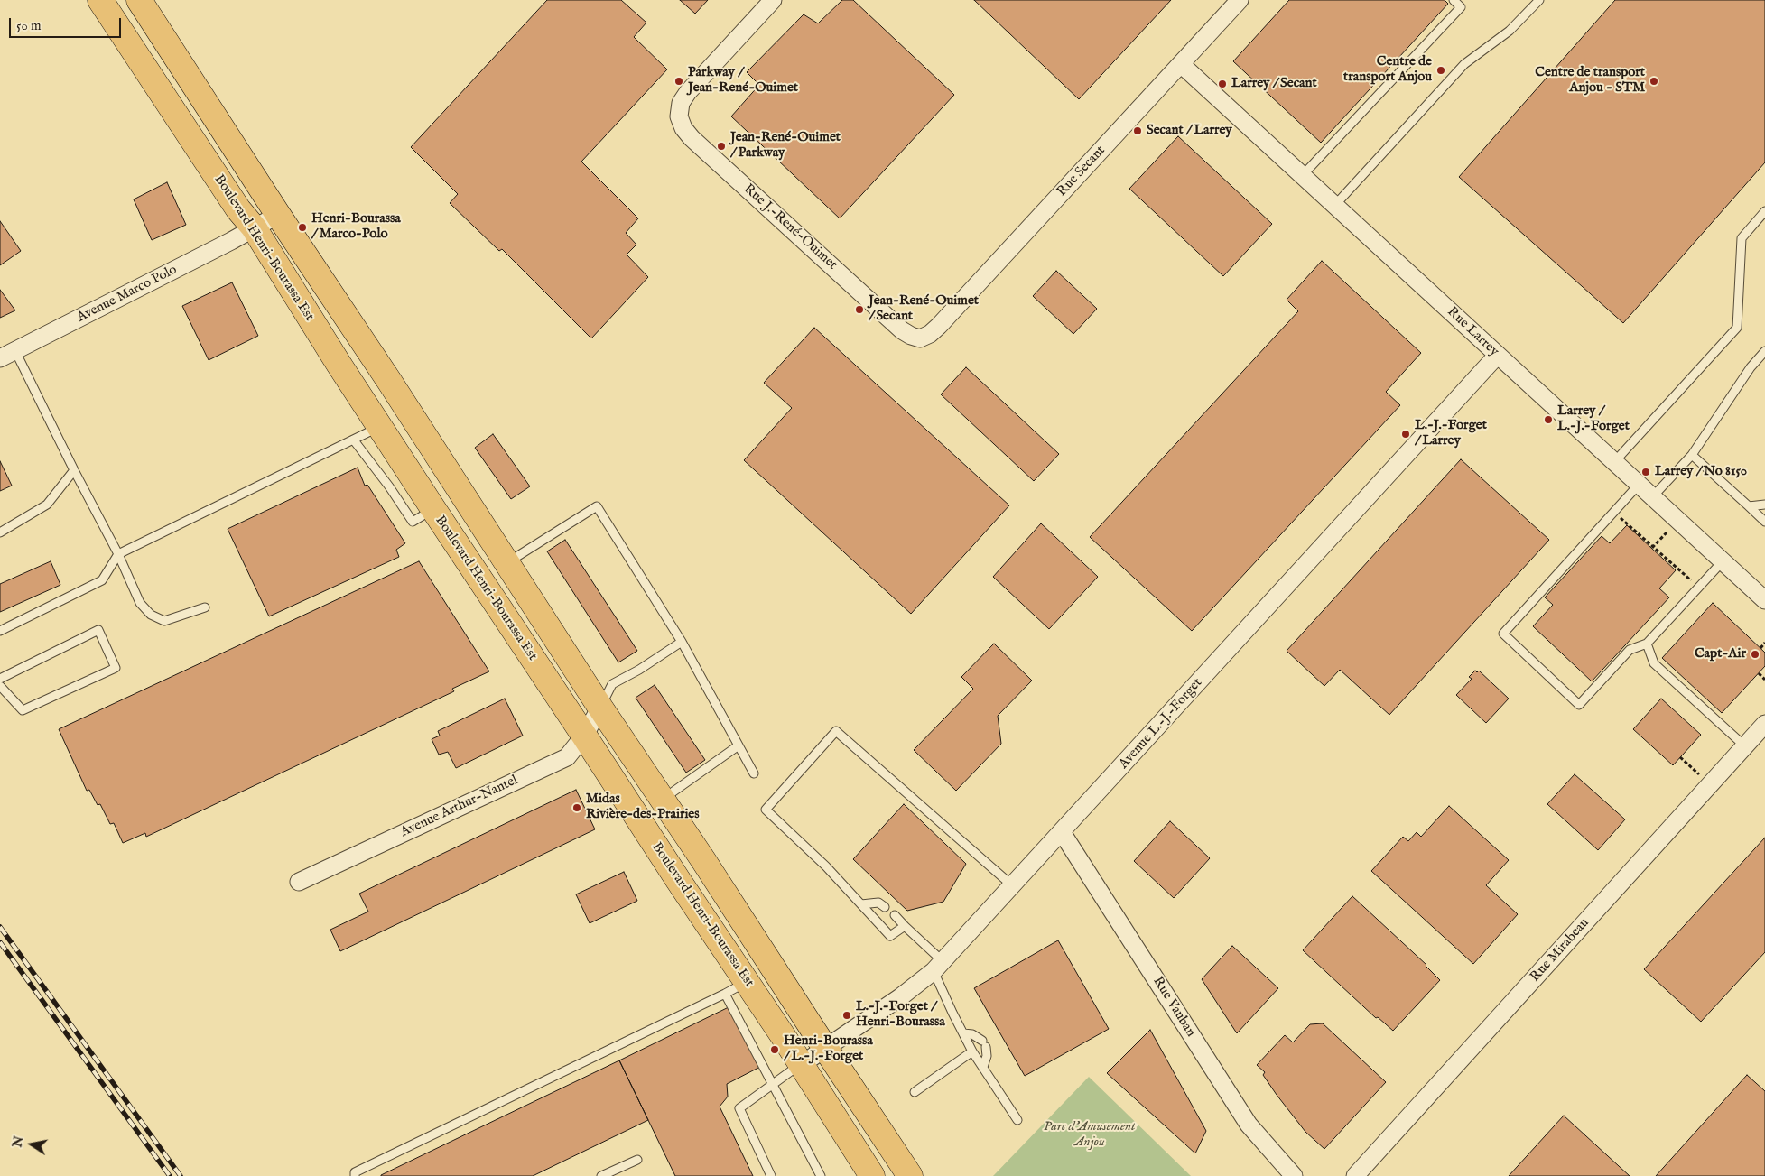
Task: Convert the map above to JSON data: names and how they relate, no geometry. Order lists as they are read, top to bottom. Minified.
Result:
{"streets":{"main road":["Boulevard Henri-Bourassa Est"],"street":["Rue Secant","Rue J.-René-Ouimet","Avenue Marco Polo","Rue Larrey","Avenue L.-J.-Forget","Avenue Arthur-Nantel","Rue Mirabeau","Rue Vauban"]},"crossings":[["Rue Secant","Rue J.-René-Ouimet"],["Rue Secant","Rue Larrey"],["Boulevard Henri-Bourassa Est","Avenue Marco Polo"],["Boulevard Henri-Bourassa Est","Avenue L.-J.-Forget"],["Boulevard Henri-Bourassa Est","Avenue Arthur-Nantel"],["Rue Larrey","Avenue L.-J.-Forget"],["Avenue L.-J.-Forget","Rue Vauban"]],"parks":["Parc d'Amusement Anjou"],"places":["Centre de transport Anjou","Parkway / Jean-René-Ouimet","Centre de transport Anjou - STM","Larrey / Secant","Secant / Larrey","Jean-René-Ouimet / Parkway","Henri-Bourassa / Marco-Polo","Jean-René-Ouimet / Secant","Larrey / L.-J.-Forget","L.-J.-Forget / Larrey","Larrey / No 8150","Capt-Air","Midas Rivière-des-Prairies","L.-J.-Forget / Henri-Bourassa","Henri-Bourassa / L.-J.-Forget"],"scale_bar":"50 m","north":"left"}
